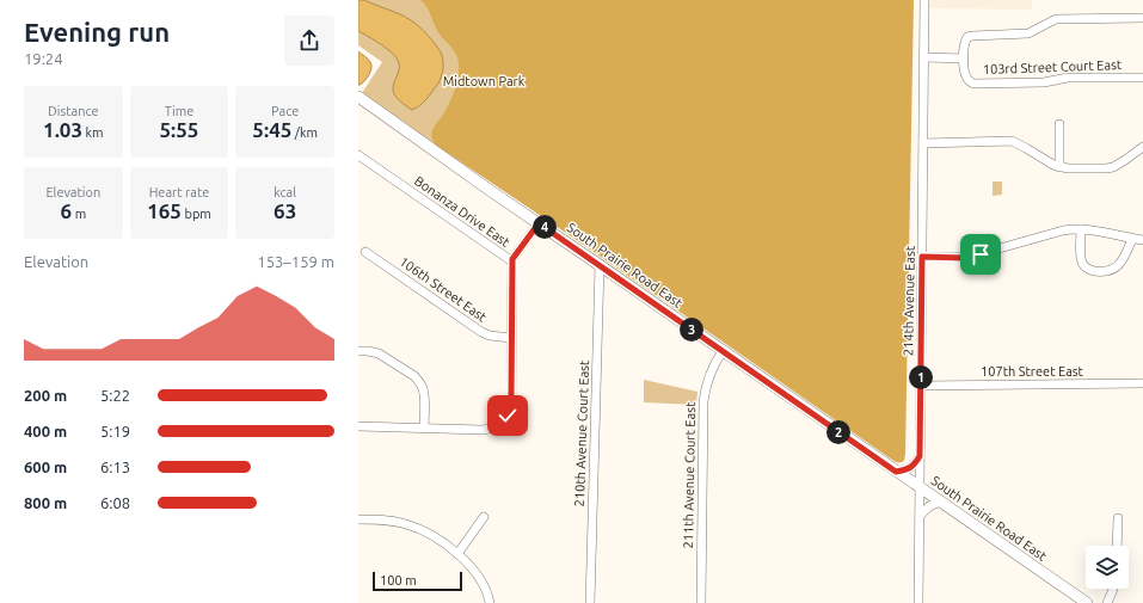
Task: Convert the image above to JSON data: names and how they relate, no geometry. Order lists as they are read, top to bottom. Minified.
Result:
{"streets":{"main road":["South Prairie Road East"],"street":["103rd Street Court East","Bonanza Drive East","106th Street East","214th Avenue East","107th Street East","210th Avenue Court East","211th Avenue Court East"]},"crossings":[["103rd Street Court East","214th Avenue East"],["Bonanza Drive East","South Prairie Road East"],["South Prairie Road East","214th Avenue East"],["South Prairie Road East","210th Avenue Court East"],["South Prairie Road East","211th Avenue Court East"],["214th Avenue East","107th Street East"]],"parks":["Midtown Park"],"scale_bar":"100 m","page":{"heading":["Evening run","19:24"],"stats":[["Distance","1.03 km"],["Time","5:55"],["Pace","5:45 /km"],["Elevation","6 m"],["Heart rate","165 bpm"],["kcal","63"]],"pins":["4","3","1","2"],"chart":["Elevation","153–159 m"],"list":[{"name":"200 m","note":"5:22"},{"name":"400 m","note":"5:19"},{"name":"600 m","note":"6:13"},{"name":"800 m","note":"6:08"}],"scale":"100 m"}}
